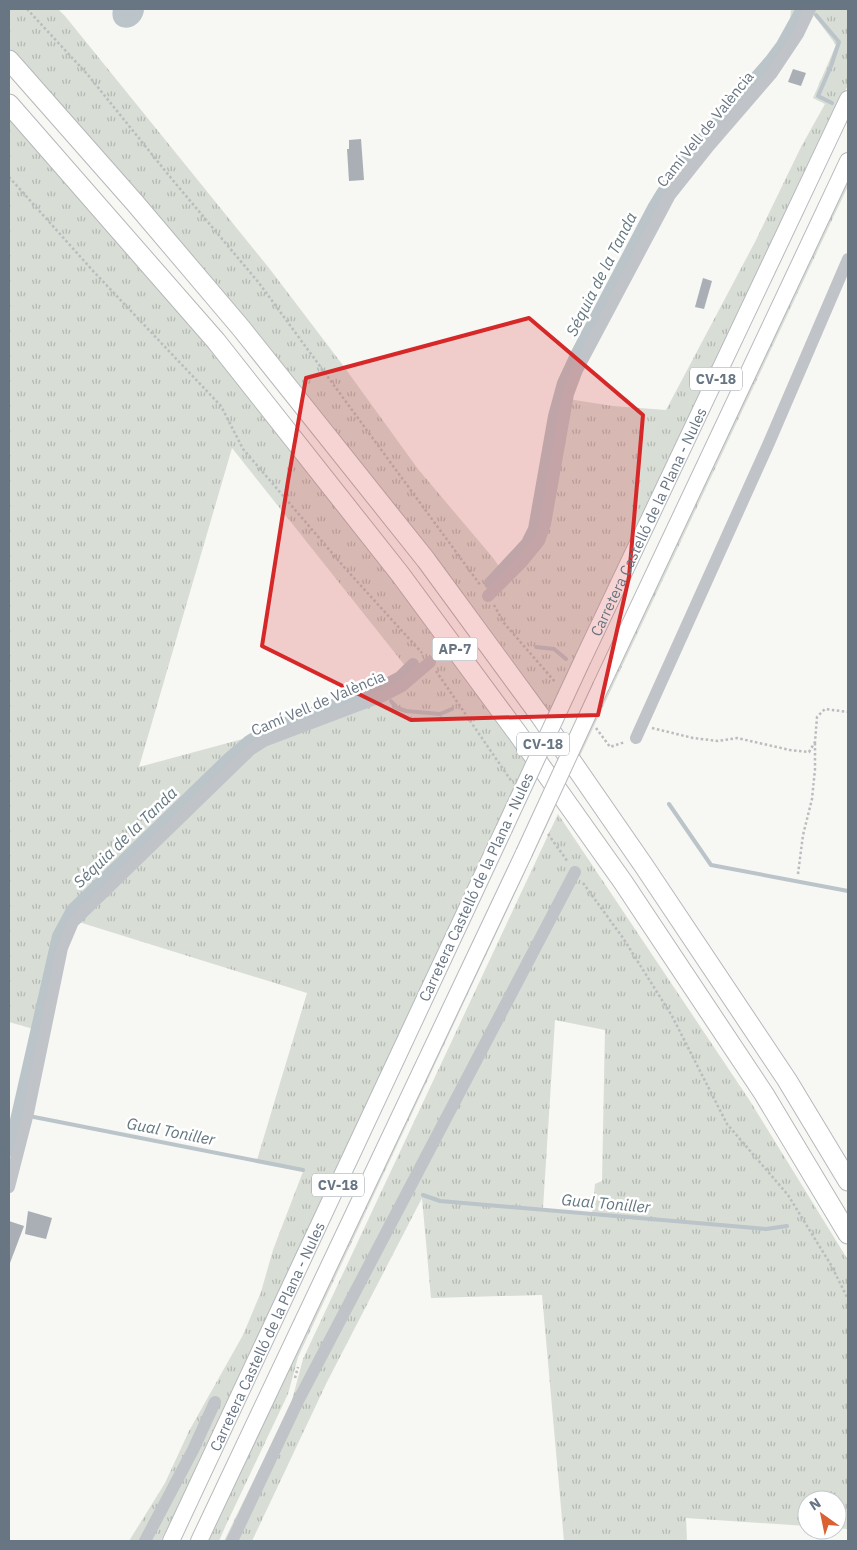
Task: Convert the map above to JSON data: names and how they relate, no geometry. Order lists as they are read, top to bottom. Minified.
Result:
{"streets":{"highway":["AP-7"],"main road":["CV-18","Carretera Castelló de la Plana - Nules"],"street":["Camí Vell de València"]},"water":["Séquia de la Tanda","Gual Toniller"],"north":"top left"}
